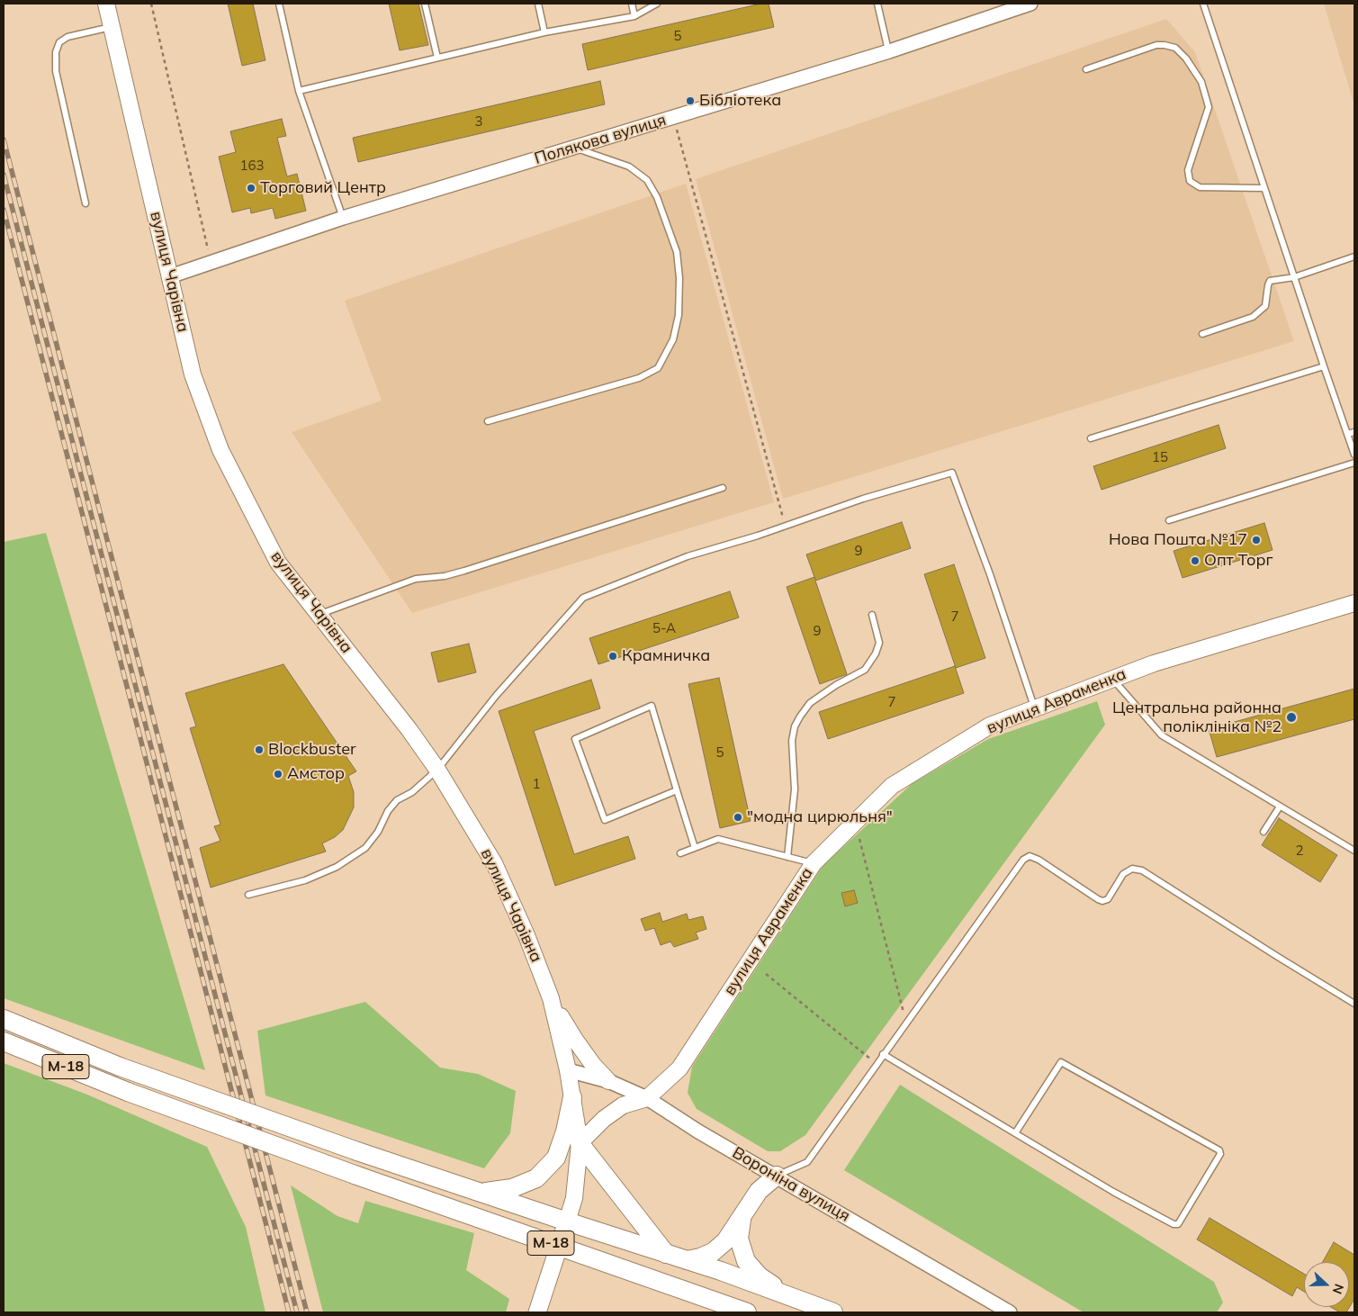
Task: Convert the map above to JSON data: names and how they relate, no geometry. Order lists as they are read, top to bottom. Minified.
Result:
{"streets":{"highway":["М-18"],"main road":["вулиця Чарівна","вулиця Авраменка"],"street":["Полякова вулиця","Вороніна вулиця"]},"crossings":[["Полякова вулиця","вулиця Чарівна"],["вулиця Чарівна","М-18"],["вулиця Чарівна","Вороніна вулиця"],["вулиця Авраменка","Вороніна вулиця"]],"places":["Бібліотека","Торговий Центр","Нова Пошта №17","Опт Торг","Крамничка","Центральна районна поліклініка №2","Blockbuster","Амстор","\"модна цирюльня\""],"house_numbers":["5","3","163","15","9","7","5-А","9","7","5","1","2"],"north":"right"}
